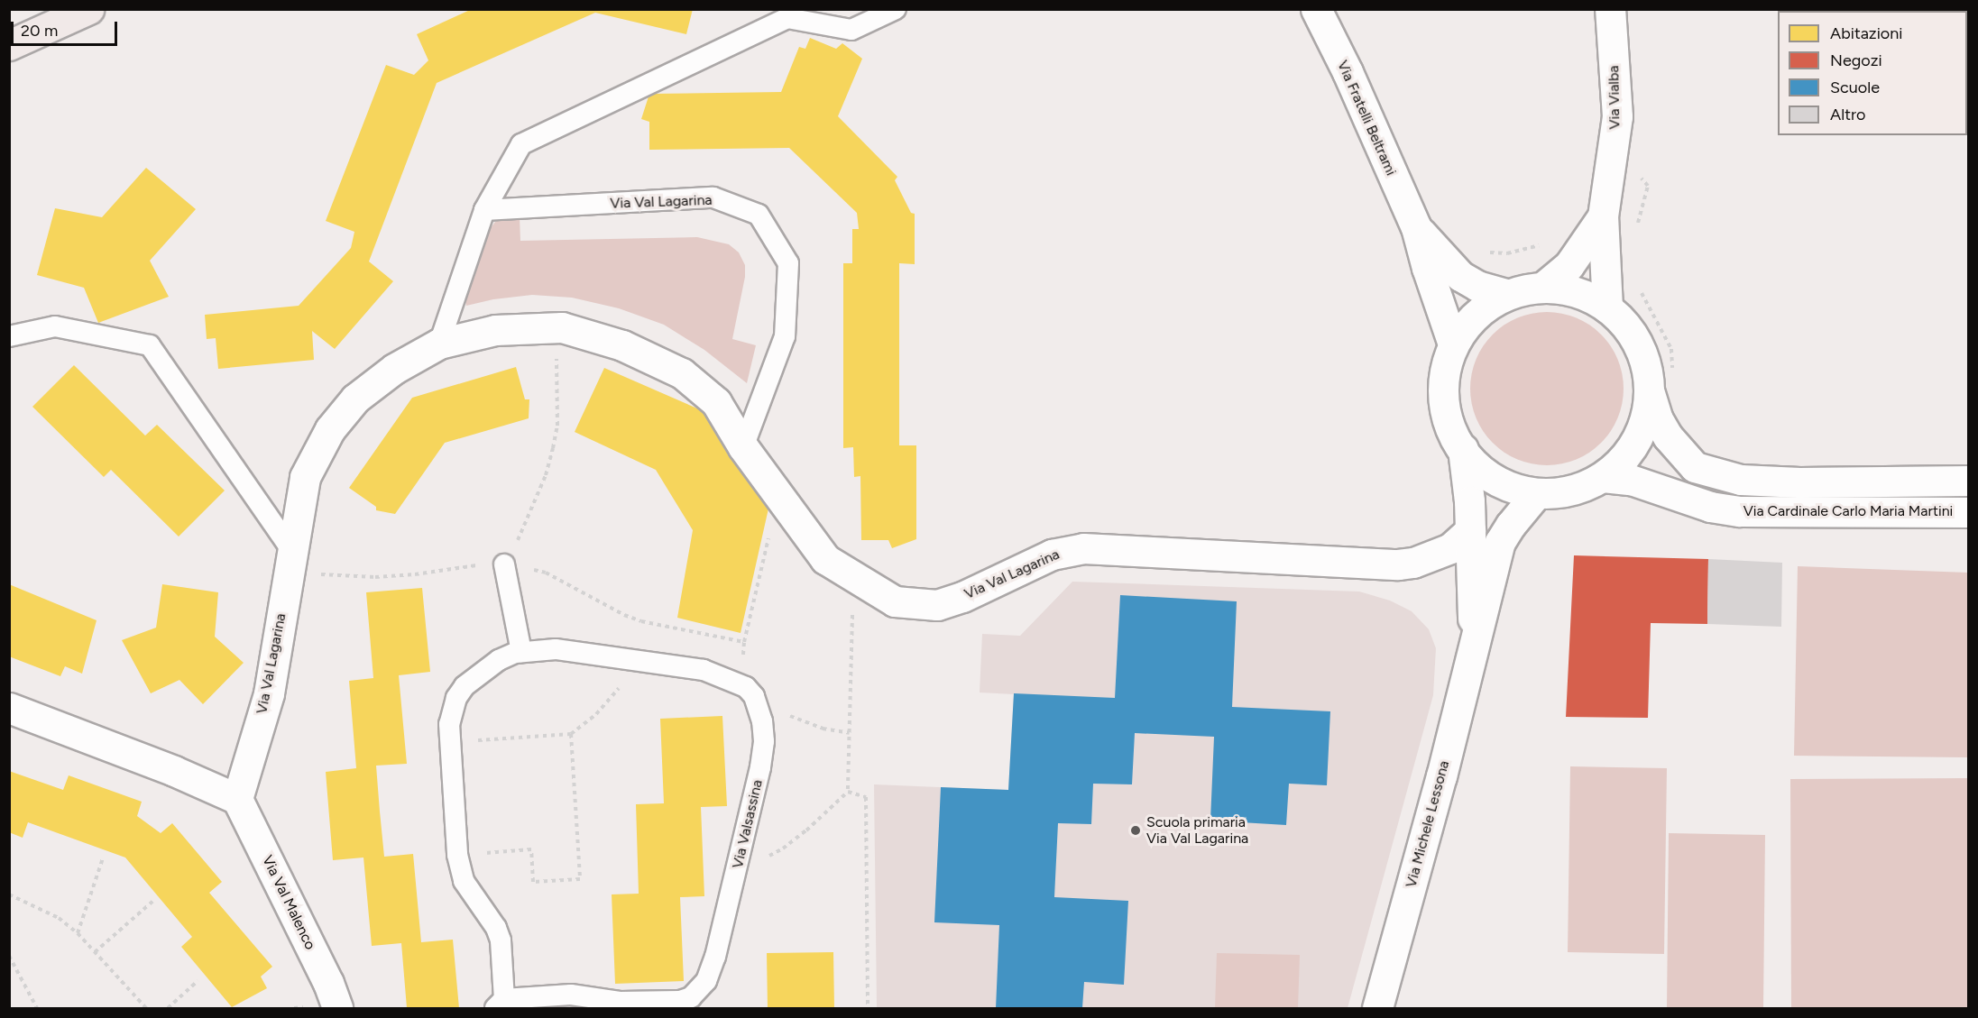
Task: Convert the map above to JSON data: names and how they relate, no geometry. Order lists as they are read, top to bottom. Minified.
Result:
{"streets":{"street":["Via Vialba","Via Fratelli Beltrami","Via Val Lagarina","Via Cardinale Carlo Maria Martini","Via Michele Lessona","Via Val Malenco"],"lane":["Via Valsassina"]},"crossings":[["Via Val Lagarina","Via Michele Lessona"],["Via Val Lagarina","Via Val Malenco"]],"places":["Scuola primaria Via Val Lagarina"],"legend":["Abitazioni","Negozi","Scuole","Altro"],"scale_bar":"20 m"}
